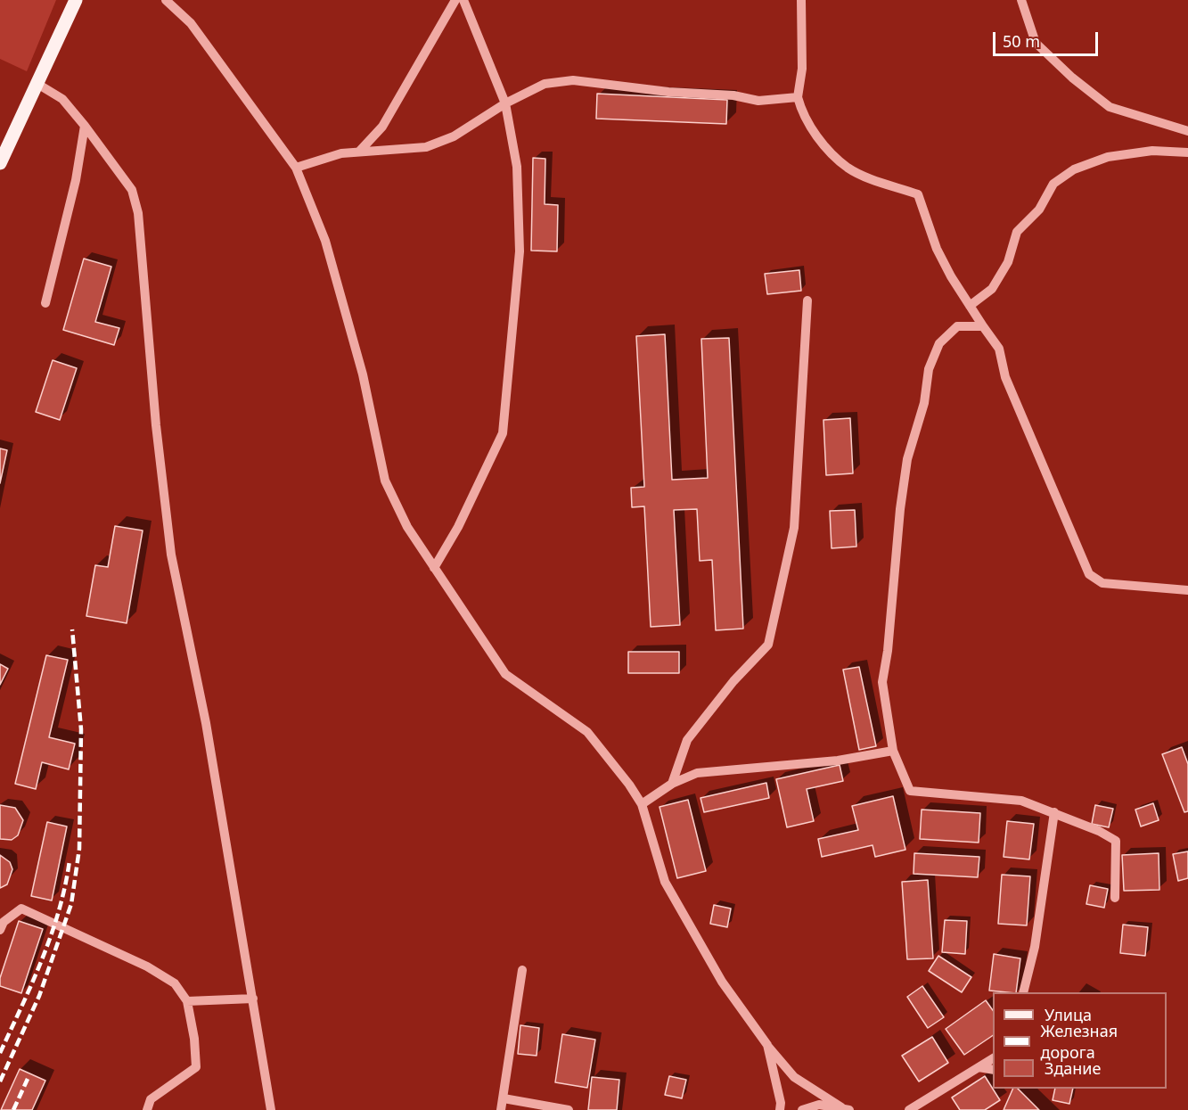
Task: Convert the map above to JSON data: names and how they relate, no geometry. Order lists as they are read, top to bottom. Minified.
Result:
{"legend":["Улица","Железная дорога","Здание"],"scale_bar":"50 m"}
